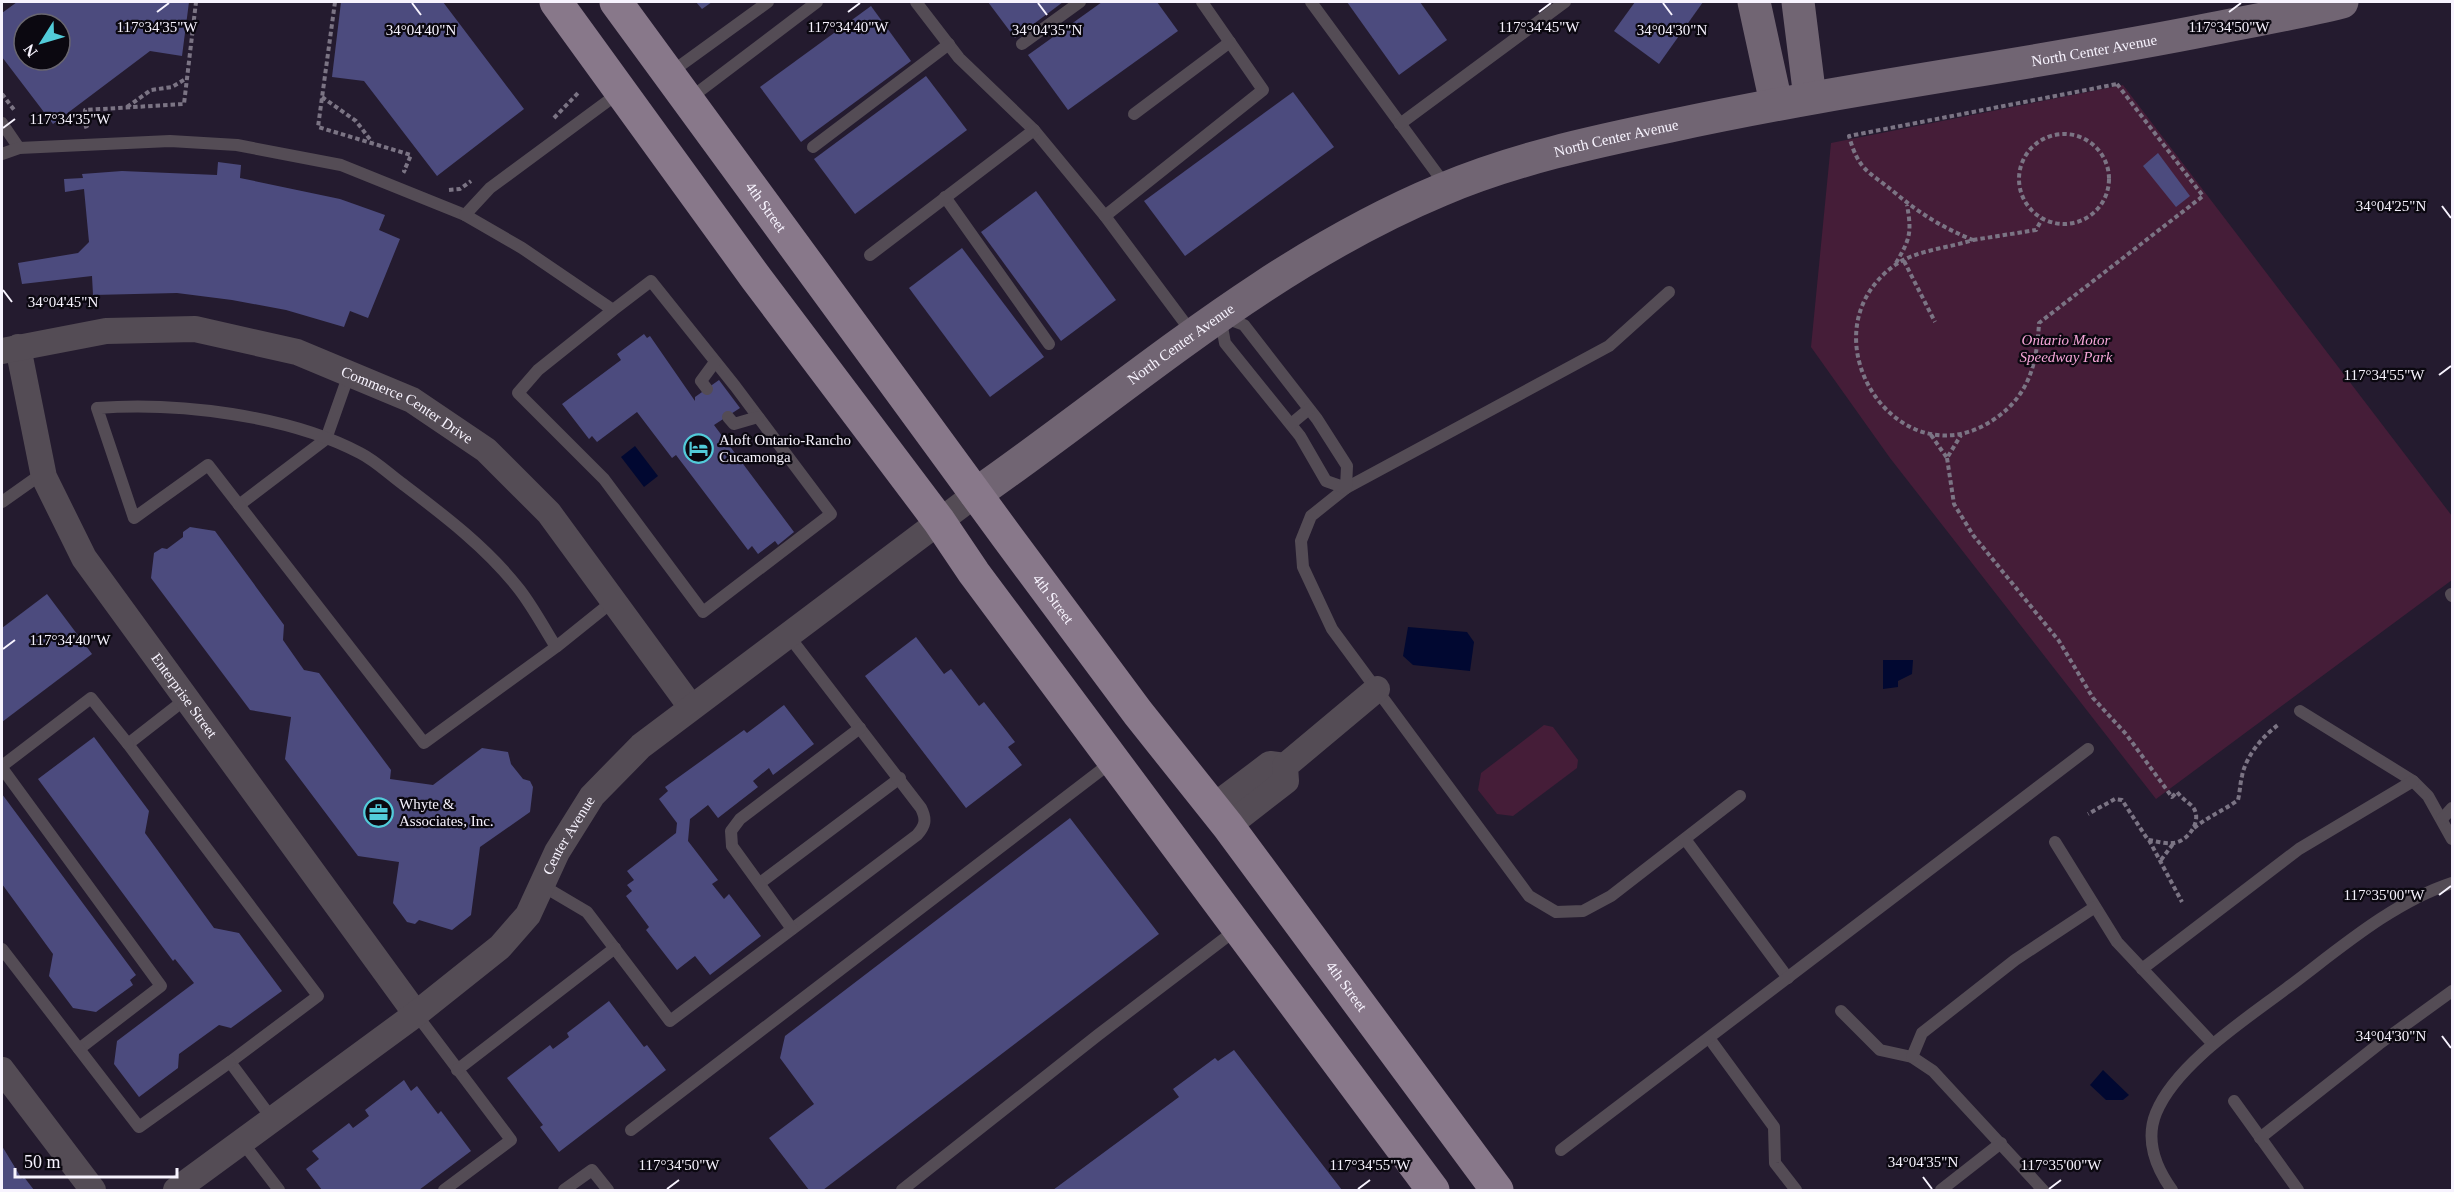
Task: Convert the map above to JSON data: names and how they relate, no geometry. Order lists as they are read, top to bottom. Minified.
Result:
{"streets":{"main road":["4th Street"],"street":["North Center Avenue","Commerce Center Drive","Enterprise Street","Center Avenue"]},"crossings":[["North Center Avenue","4th Street"],["North Center Avenue","Center Avenue"],["4th Street","Center Avenue"],["Commerce Center Drive","Enterprise Street"],["Commerce Center Drive","Center Avenue"],["Enterprise Street","Center Avenue"]],"parks":["Ontario Motor Speedway Park"],"places":{"hotel":["Aloft Ontario-Rancho Cucamonga"],"office":["Whyte & Associates, Inc."]},"scale_bar":"50 m","north":"bottom left","coordinates":["117°34'35\"W","117°34'40\"W","117°34'45\"W","117°34'50\"W","34°04'40\"N","34°04'35\"N","34°04'30\"N","34°04'25\"N","34°04'45\"N","117°34'55\"W","117°35'00\"W"]}
